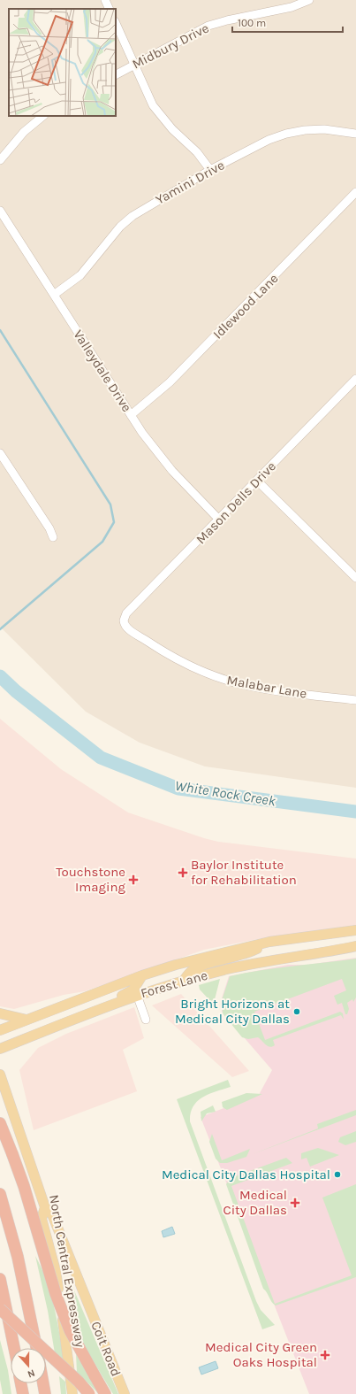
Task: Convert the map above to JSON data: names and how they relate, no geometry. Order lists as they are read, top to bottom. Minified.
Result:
{"streets":{"main road":["Forest Lane","North Central Expressway","Coit Road"],"street":["Midbury Drive","Yamini Drive","Idlewood Lane","Valleydale Drive","Mason Dells Drive","Malabar Lane"]},"crossings":[["Yamini Drive","Valleydale Drive"],["Idlewood Lane","Valleydale Drive"],["Valleydale Drive","Mason Dells Drive"],["Mason Dells Drive","Malabar Lane"],["North Central Expressway","Coit Road"]],"water":["White Rock Creek"],"places":{"health":["Baylor Institute for Rehabilitation","Touchstone Imaging","Medical City Dallas","Medical City Green Oaks Hospital"],"other":["Bright Horizons at Medical City Dallas","Medical City Dallas Hospital"]},"scale_bar":"100 m","north":"bottom"}
